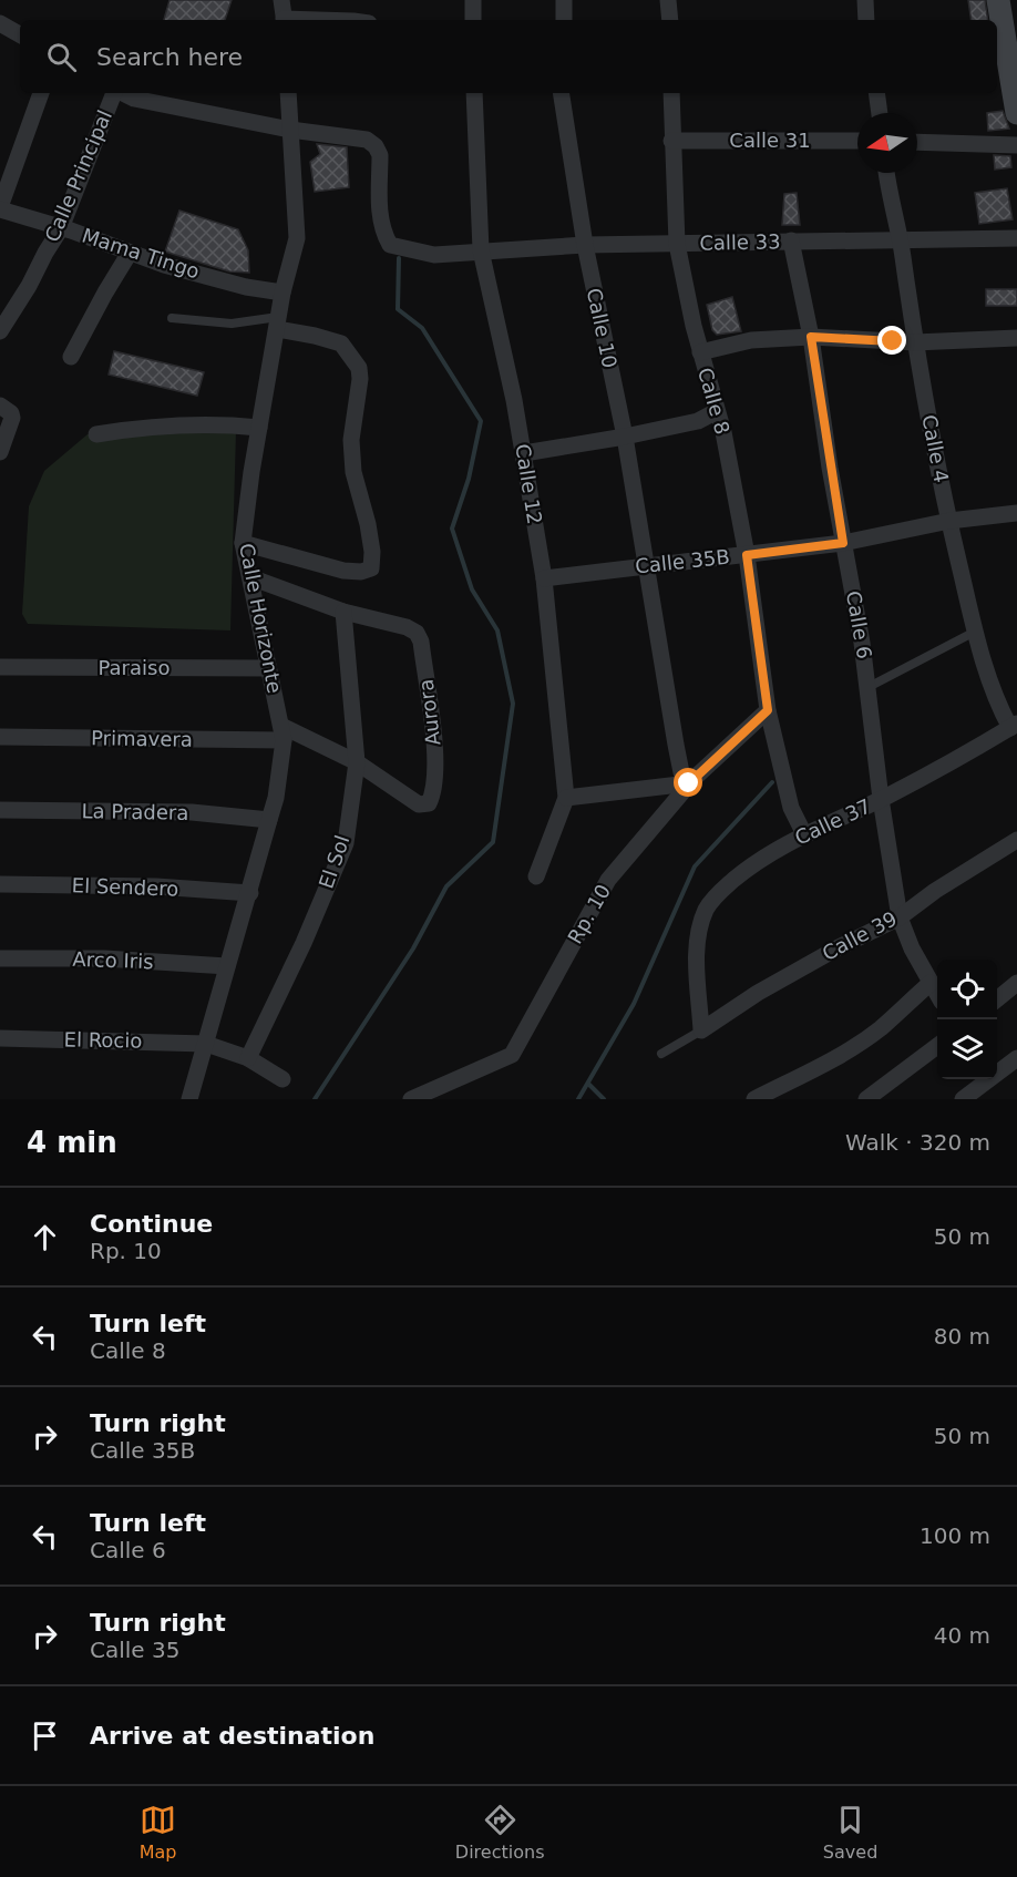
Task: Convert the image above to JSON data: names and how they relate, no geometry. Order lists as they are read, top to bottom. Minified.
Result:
{"streets":{"street":["Calle 31","Calle Principal","Calle 33","Mama Tingo","Calle 10","Calle 8","Calle 4","Calle 12","Calle 35B","Calle Horizonte","Calle 6","Paraiso","Aurora","Primavera","La Pradera","Calle 37","El Sol","El Sendero","Rp. 10","Calle 39","Arco Iris","El Rocio"]},"crossings":[["Calle 31","Calle 8"],["Calle Principal","Mama Tingo"],["Calle 33","Calle 10"],["Calle 33","Calle 8"],["Calle 33","Calle 4"],["Calle 33","Calle 12"],["Calle 33","Calle Horizonte"],["Calle 33","Calle 6"],["Mama Tingo","Calle Horizonte"],["Calle 10","Calle 35B"],["Calle 10","Rp. 10"],["Calle 8","Calle 35B"],["Calle 8","Calle 37"],["Calle 8","Rp. 10"],["Calle 4","Calle 35B"],["Calle 4","Calle 37"],["Calle 12","Calle 35B"],["Calle 35B","Calle 6"],["Calle Horizonte","Paraiso"],["Calle Horizonte","Primavera"],["Calle Horizonte","La Pradera"],["Calle Horizonte","El Sendero"],["Calle Horizonte","Arco Iris"],["Calle Horizonte","El Rocio"],["Calle 6","Calle 37"],["Calle 6","Calle 39"],["Aurora","El Sol"],["Calle 37","Calle 39"],["El Sol","El Rocio"]],"north":"left","page":{"search":"Search here","heading":["4 min","Walk · 320 m"],"list":[["Continue","Rp. 10","50 m"],["Turn left","Calle 8","80 m"],["Turn right","Calle 35B","50 m"],["Turn left","Calle 6","100 m"],["Turn right","Calle 35","40 m"],"Arrive at destination"],"nav":["Map","Directions","Saved"]}}
